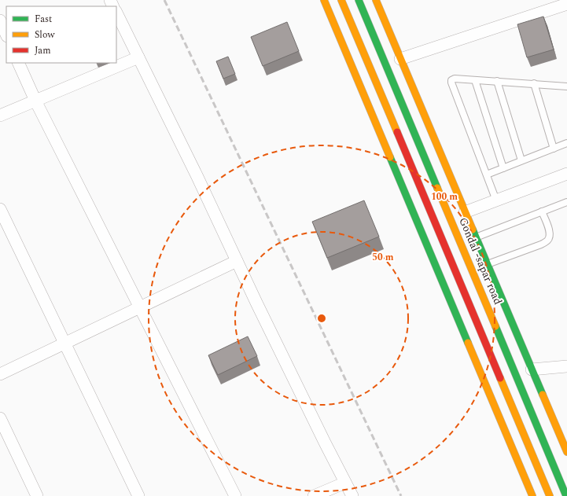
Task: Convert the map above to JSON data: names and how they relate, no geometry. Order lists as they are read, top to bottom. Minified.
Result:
{"streets":{"main road":["Gondal -sapar road"]},"legend":["Fast","Slow","Jam"],"rings":["100 m","50 m"]}
